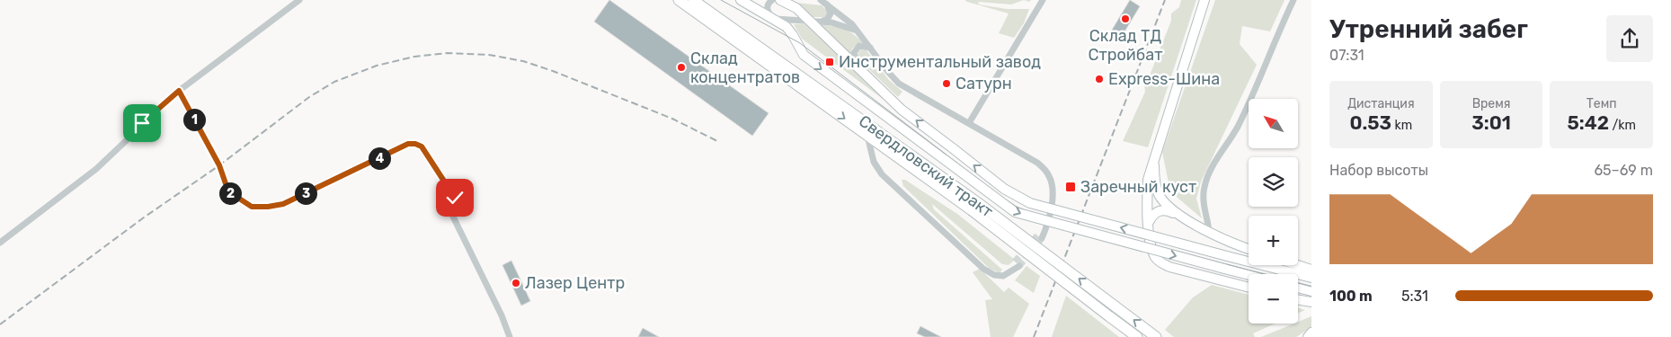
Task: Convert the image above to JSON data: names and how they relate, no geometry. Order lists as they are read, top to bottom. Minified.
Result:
{"streets":{"main road":["Свердловский тракт"]},"places":{"other":["Склад ТД Стройбат","Склад концентратов","Express-Шина","Сатурн","Лазер Центр"],"transit":["Инструментальный завод","Заречный куст"]},"north":"top left","page":{"heading":["Утренний забег","07:31"],"stats":[["Дистанция","0.53 km"],["Время","3:01"],["Темп","5:42 /km"]],"map_buttons":["+","−"],"pins":["1","4","2","3"],"chart":["Набор высоты","65–69 m"],"list":[{"name":"100 m","note":"5:31"}]}}
